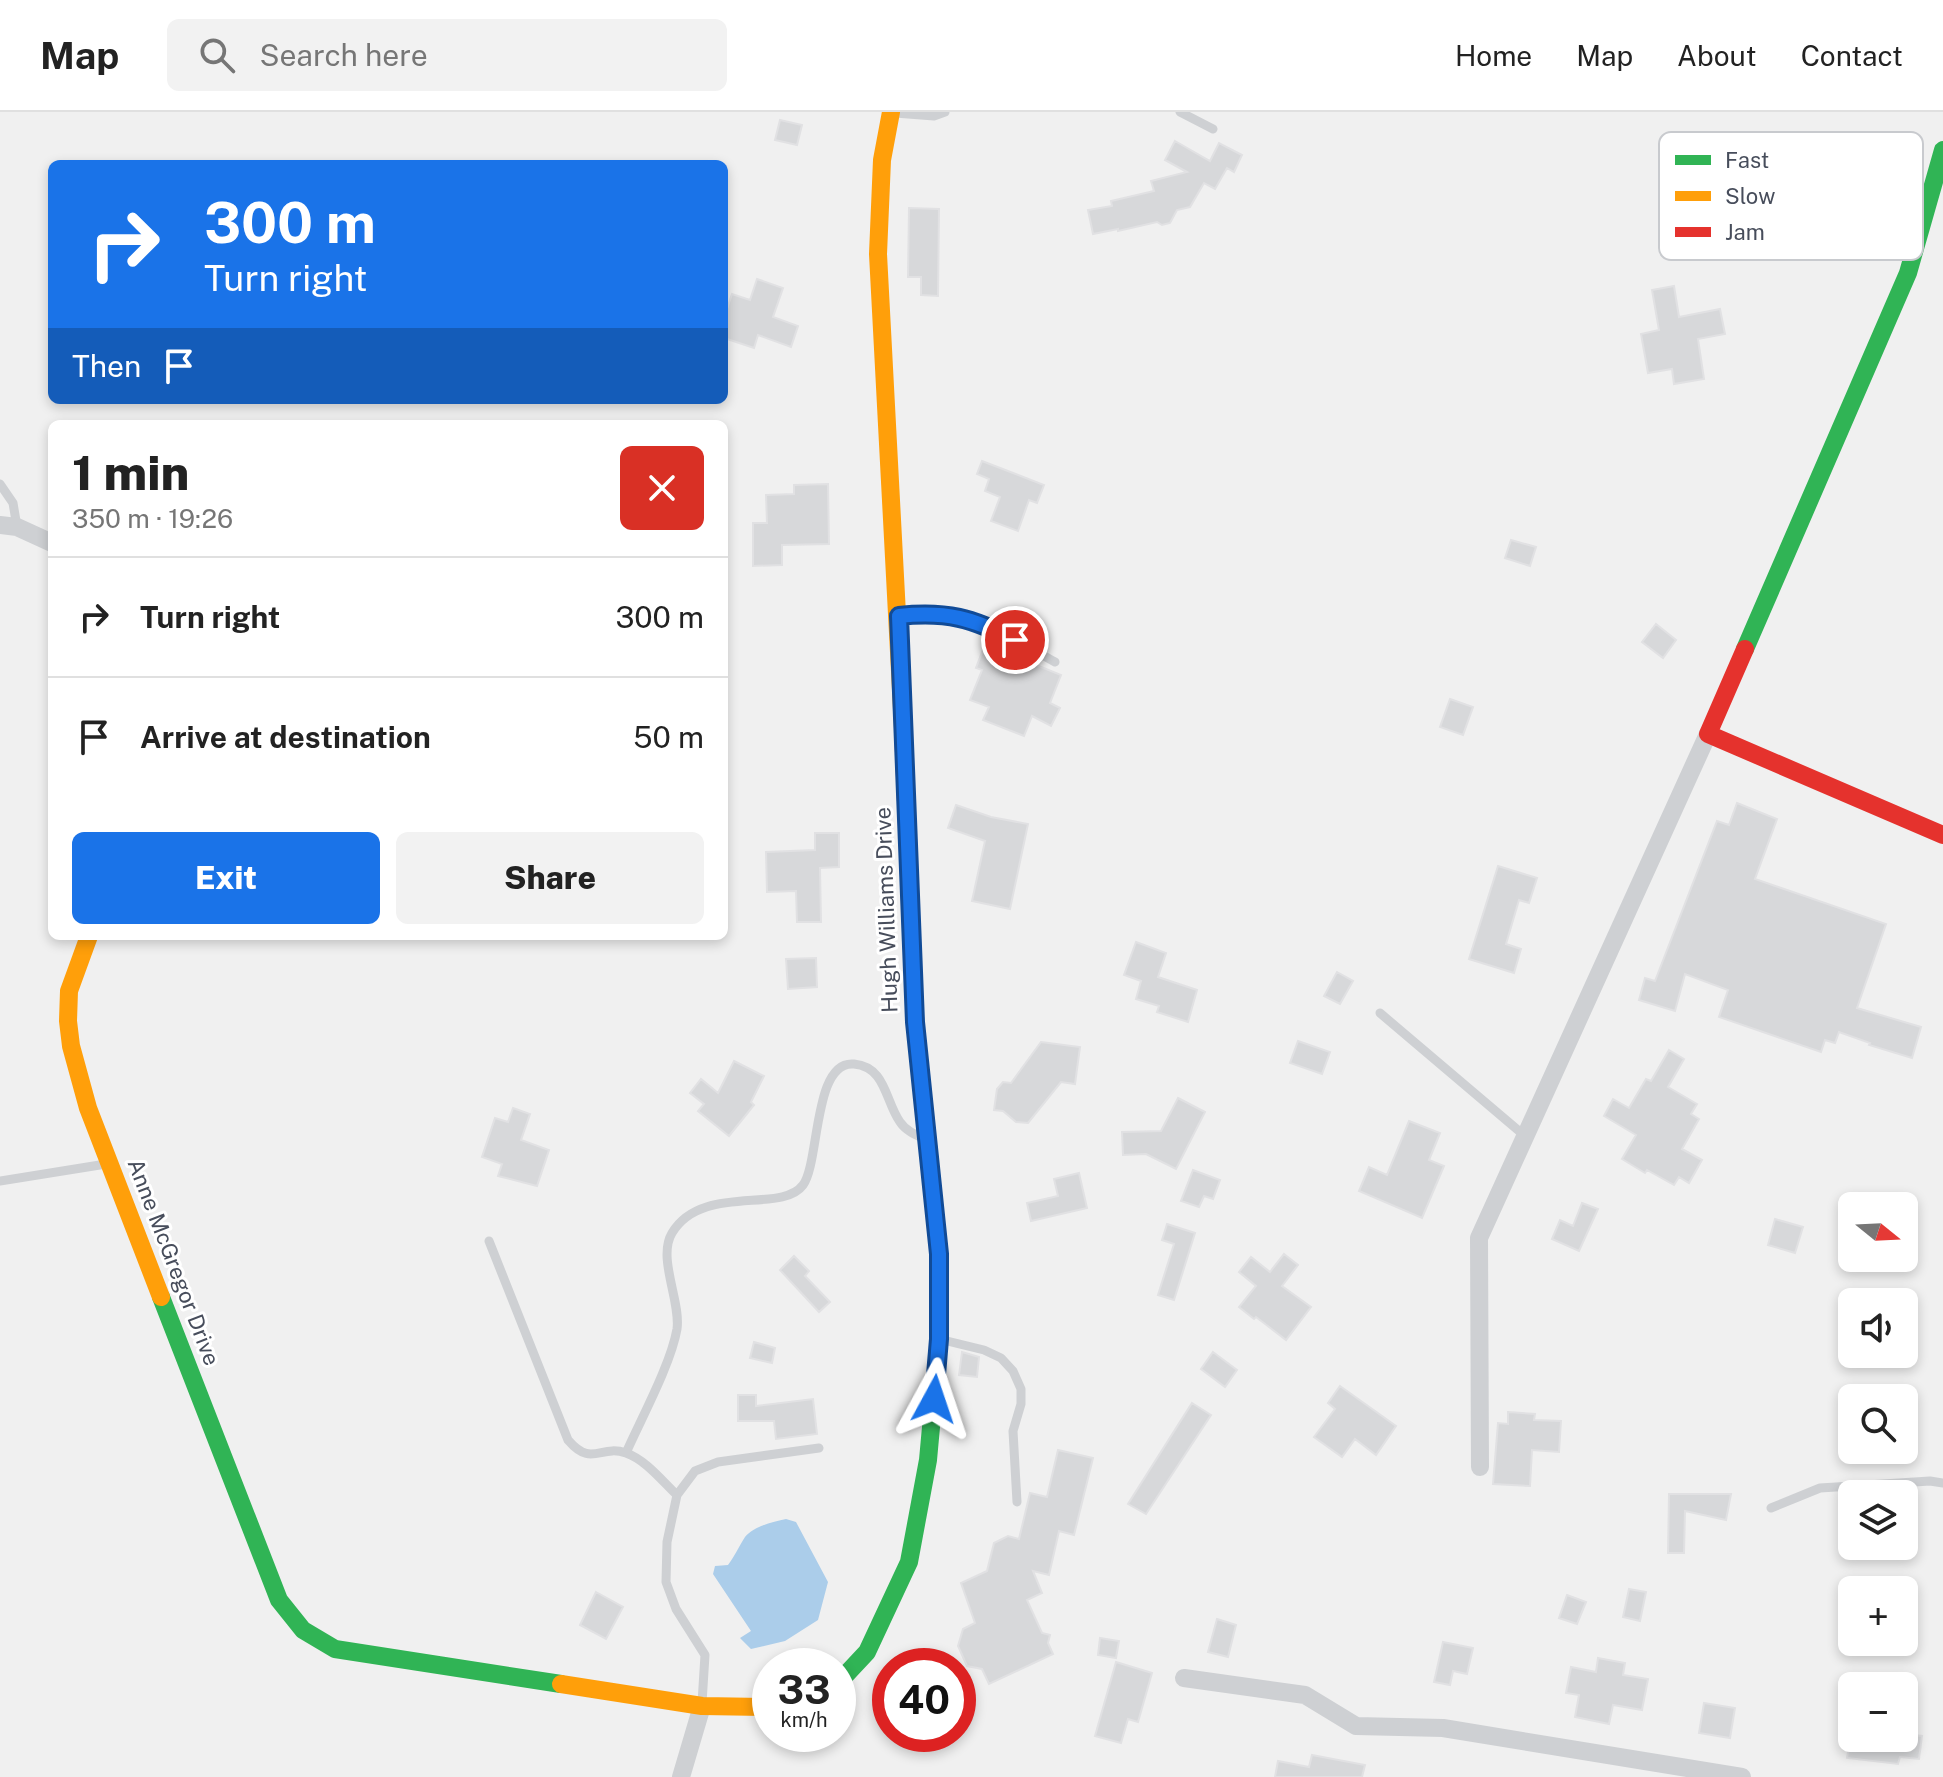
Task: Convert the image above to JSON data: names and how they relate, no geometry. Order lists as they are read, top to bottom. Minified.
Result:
{"streets":{"street":["Hugh Williams Drive","Anne McGregor Drive"]},"legend":["Fast","Slow","Jam"],"north":"right","page":{"header":"Map","search":"Search here","nav":["Home","Map","About","Contact"],"turn":["300 m","Turn right"],"then":"Then","heading":["1 min","350 m · 19:26"],"list":[{"name":"Turn right","value":"300 m"},{"name":"Arrive at destination","value":"50 m"}],"buttons":["Exit","Share"],"map_buttons":["+","−"],"speed":"33 km/h","limit":"40"}}
